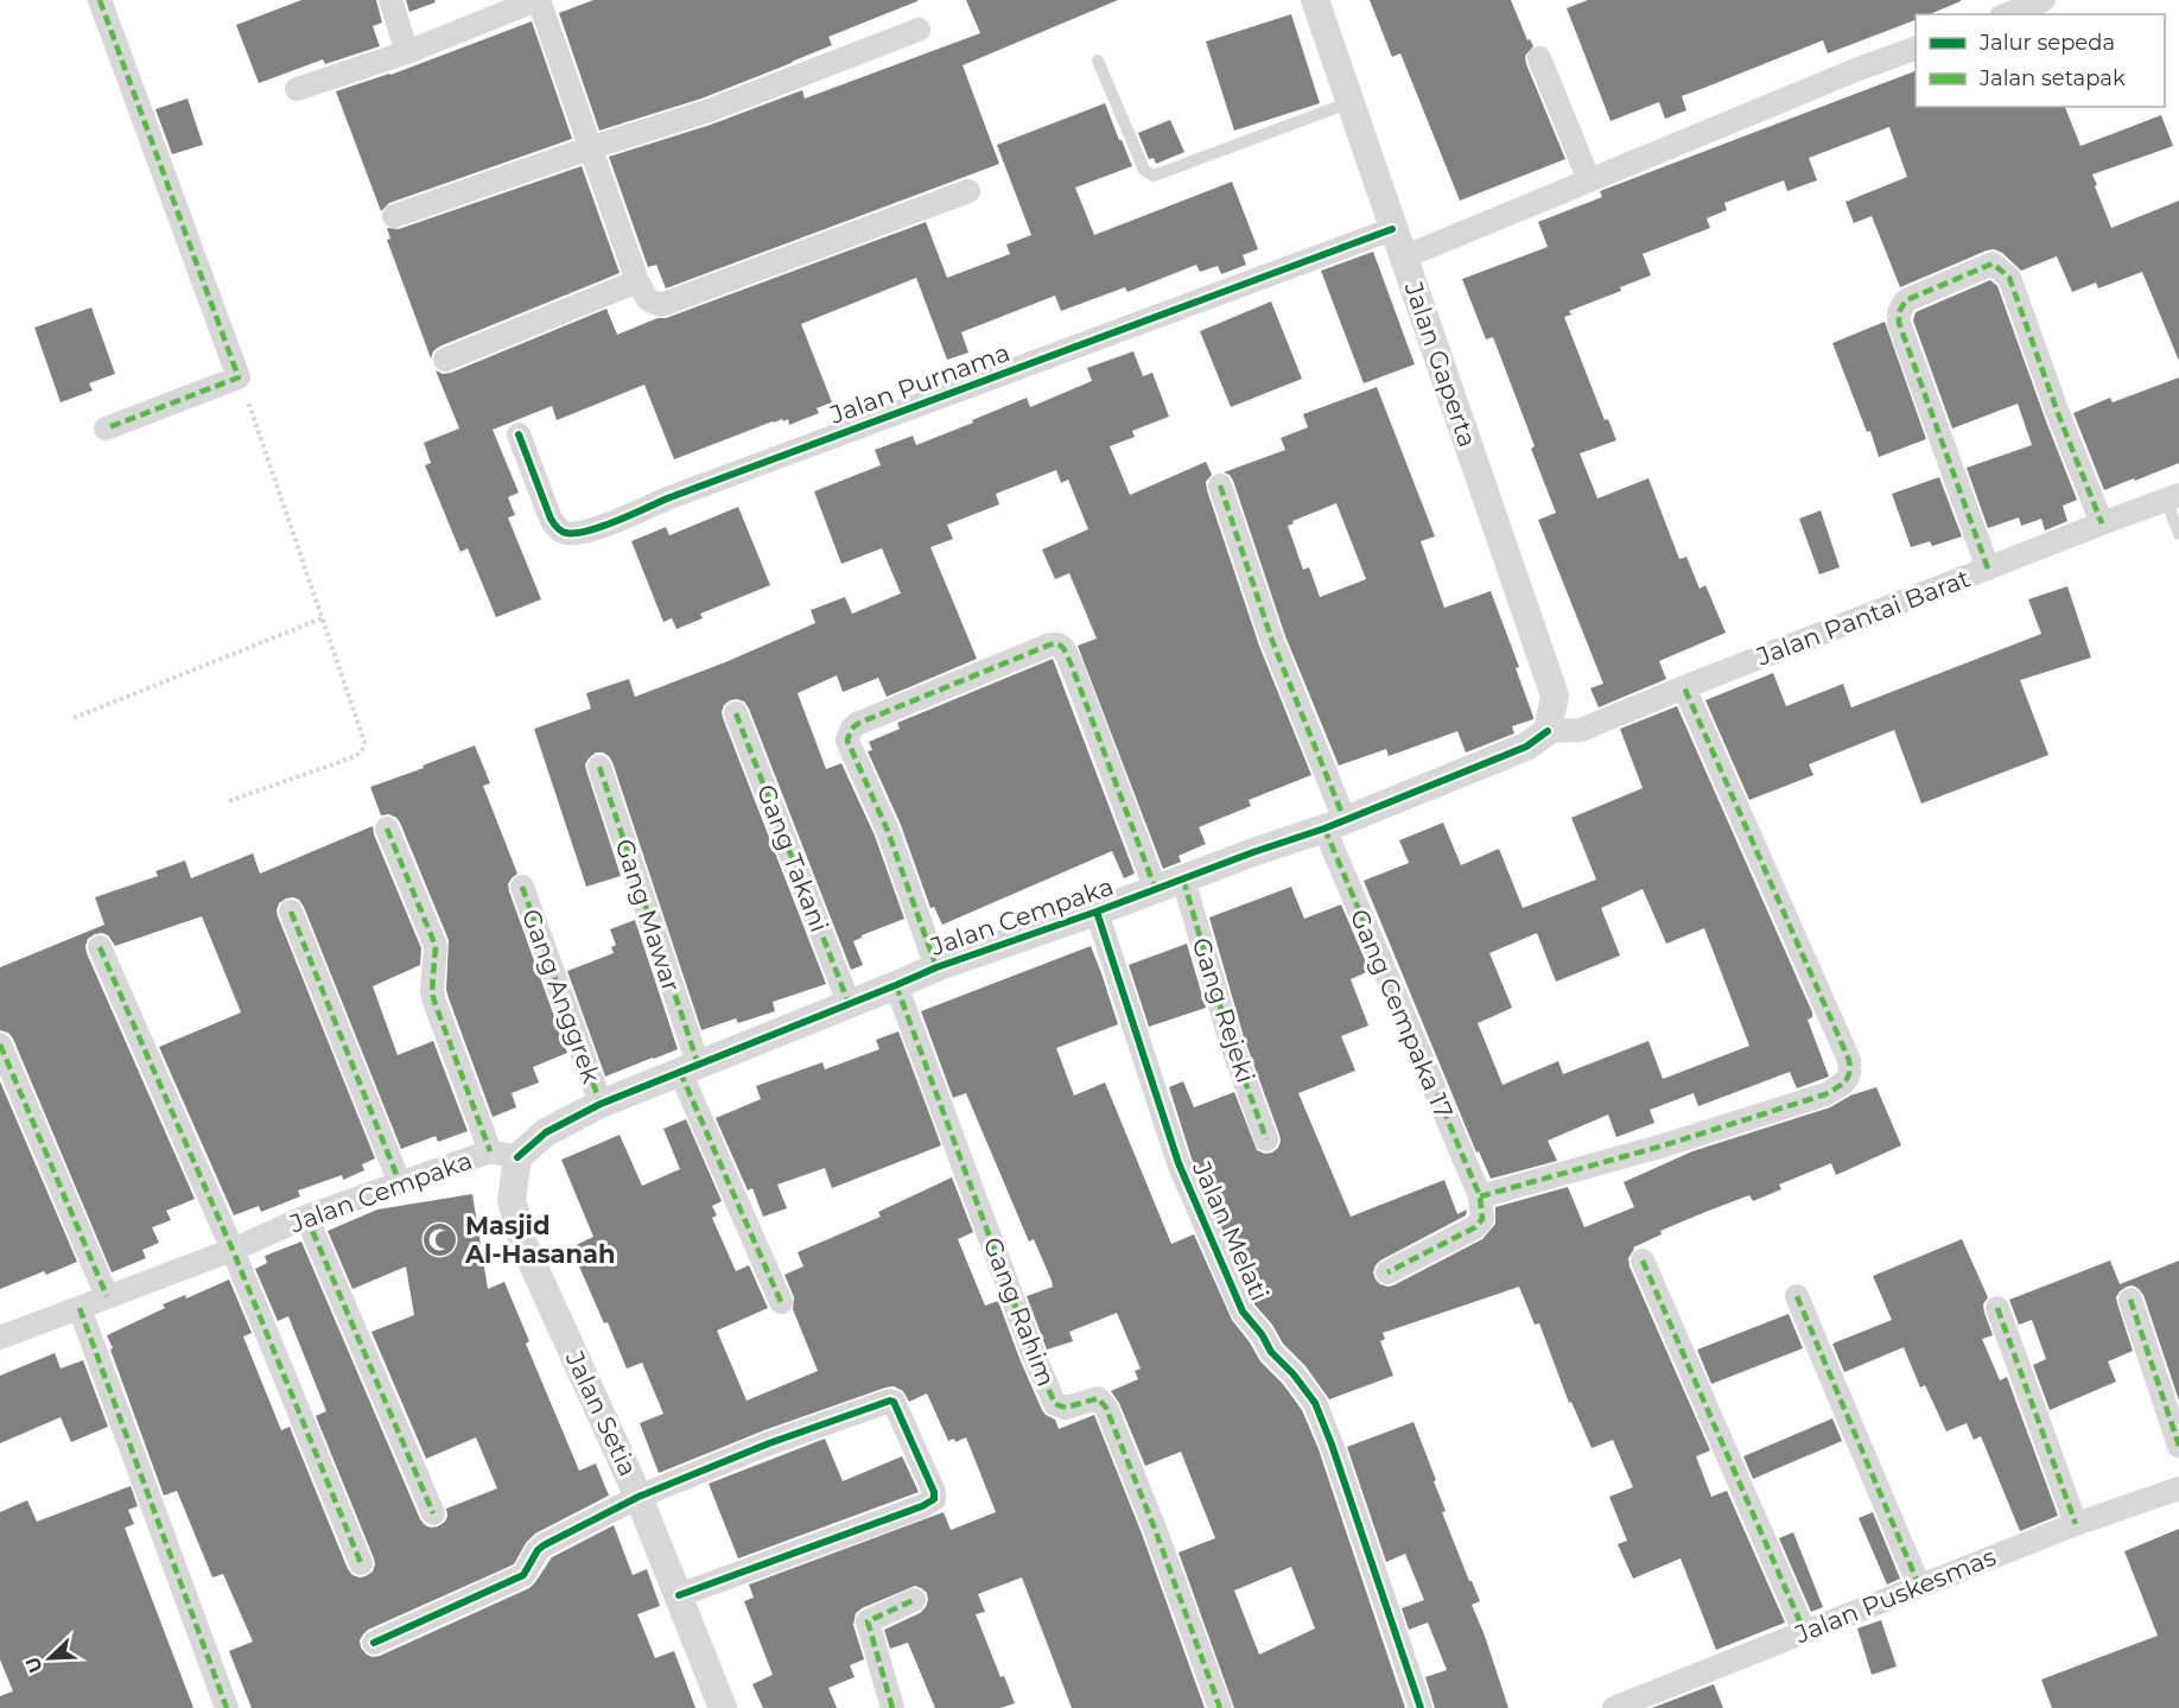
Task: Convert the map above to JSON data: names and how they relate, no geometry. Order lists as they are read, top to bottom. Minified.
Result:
{"streets":{"street":["Jalan Gaperta","Jalan Purnama","Jalan Pantai Barat","Gang Takani","Gang Mawar","Jalan Cempaka","Gang Anggrek","Gang Rejeki","Gang Cempaka 17","Jalan Melati","Gang Rahim","Jalan Setia","Jalan Puskesmas"]},"crossings":[["Jalan Gaperta","Jalan Purnama"],["Jalan Gaperta","Jalan Pantai Barat"],["Jalan Gaperta","Jalan Cempaka"],["Jalan Pantai Barat","Jalan Cempaka"],["Gang Takani","Jalan Cempaka"],["Gang Mawar","Jalan Cempaka"],["Jalan Cempaka","Gang Anggrek"],["Jalan Cempaka","Gang Rejeki"],["Jalan Cempaka","Gang Cempaka 17"],["Jalan Cempaka","Jalan Melati"],["Jalan Cempaka","Gang Rahim"],["Jalan Cempaka","Jalan Setia"]],"places":{"mosque":["Masjid Al-Hasanah"]},"legend":["Jalur sepeda","Jalan setapak"],"north":"bottom left"}
